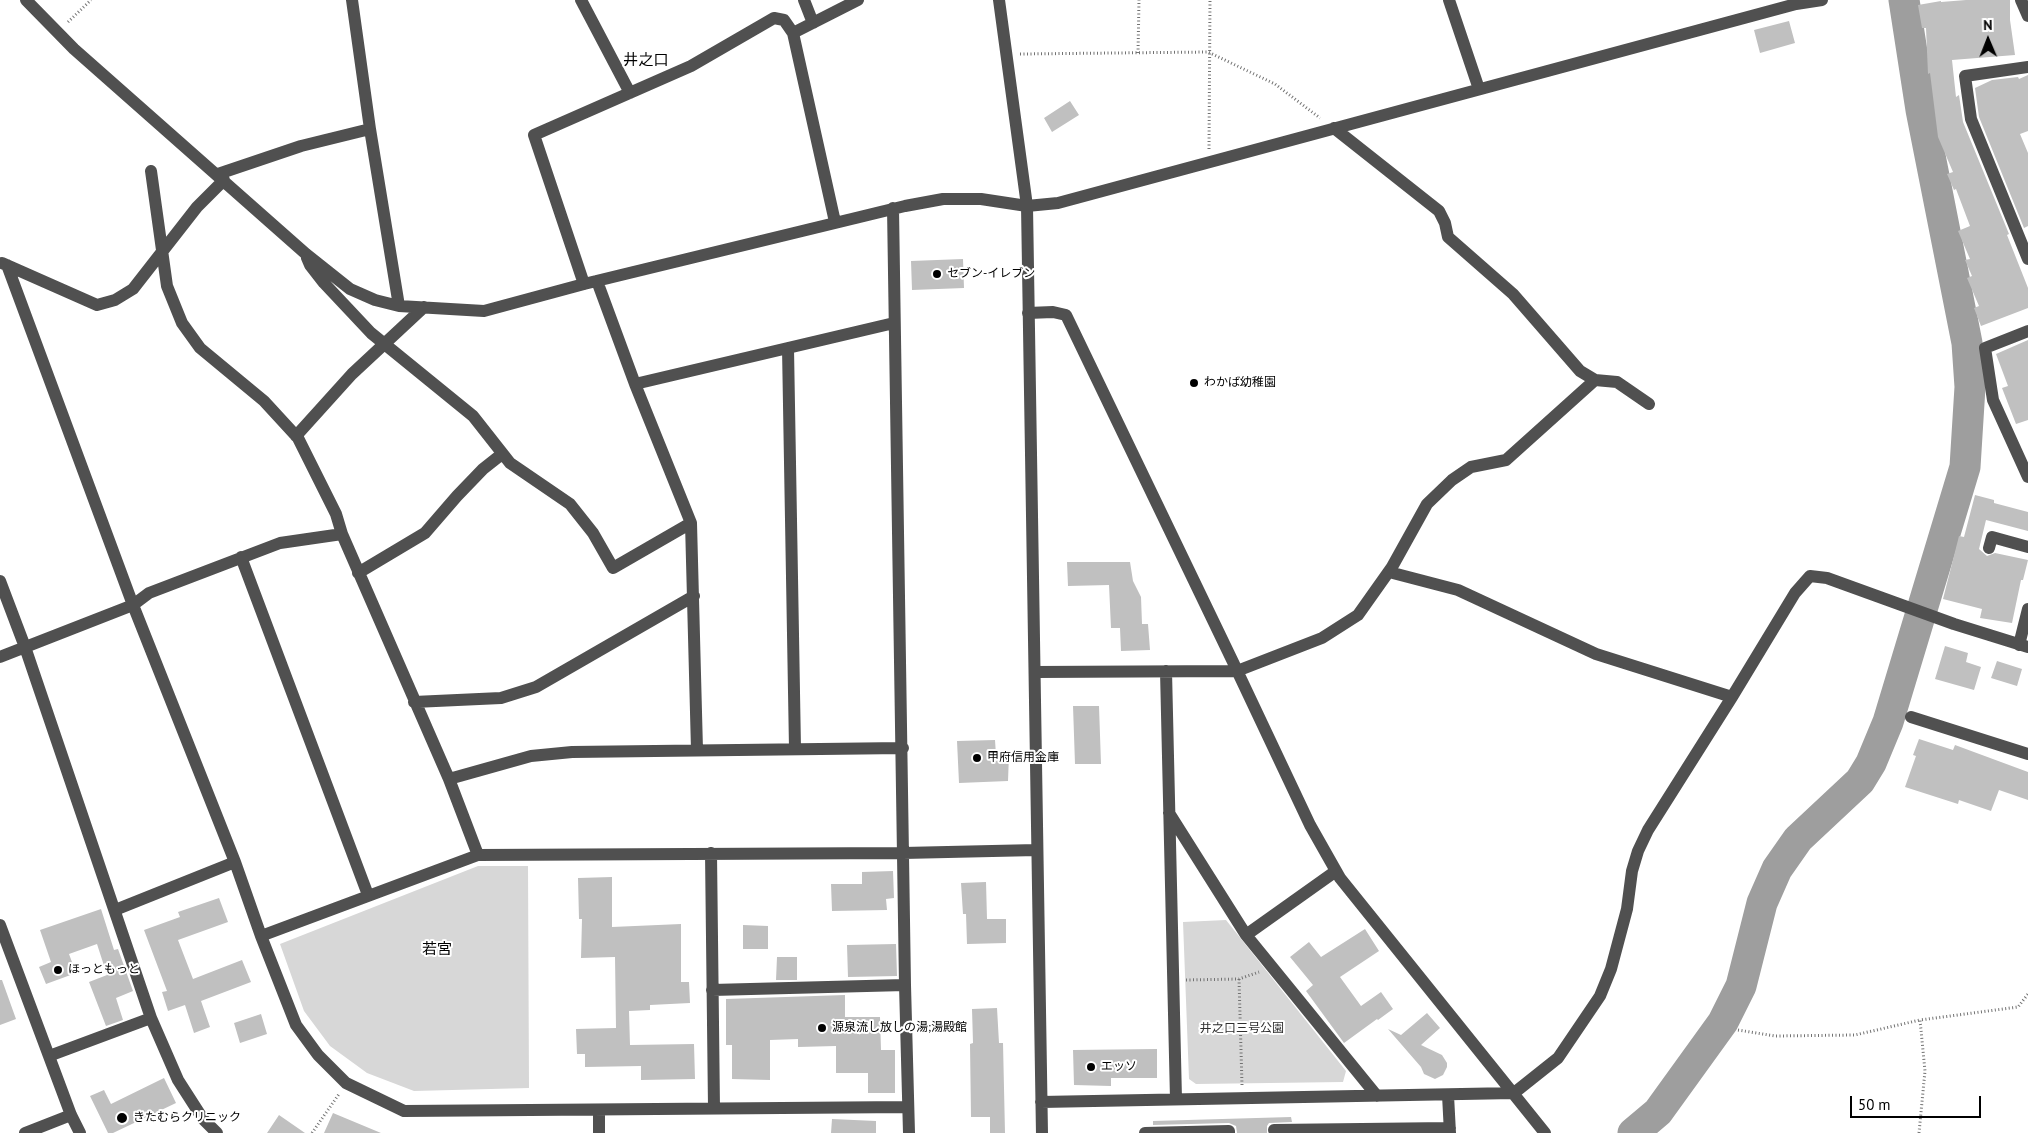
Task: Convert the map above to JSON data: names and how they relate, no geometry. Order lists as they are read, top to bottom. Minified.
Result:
{"districts":["井之口","若宮"],"parks":["井之口三号公園"],"places":["セブン-イレブン","わかば幼稚園","甲府信用金庫","ほっともっと","源泉流し放しの湯;湯殿館","エッソ","きたむらクリニック"],"scale_bar":"50 m","north":"top"}
